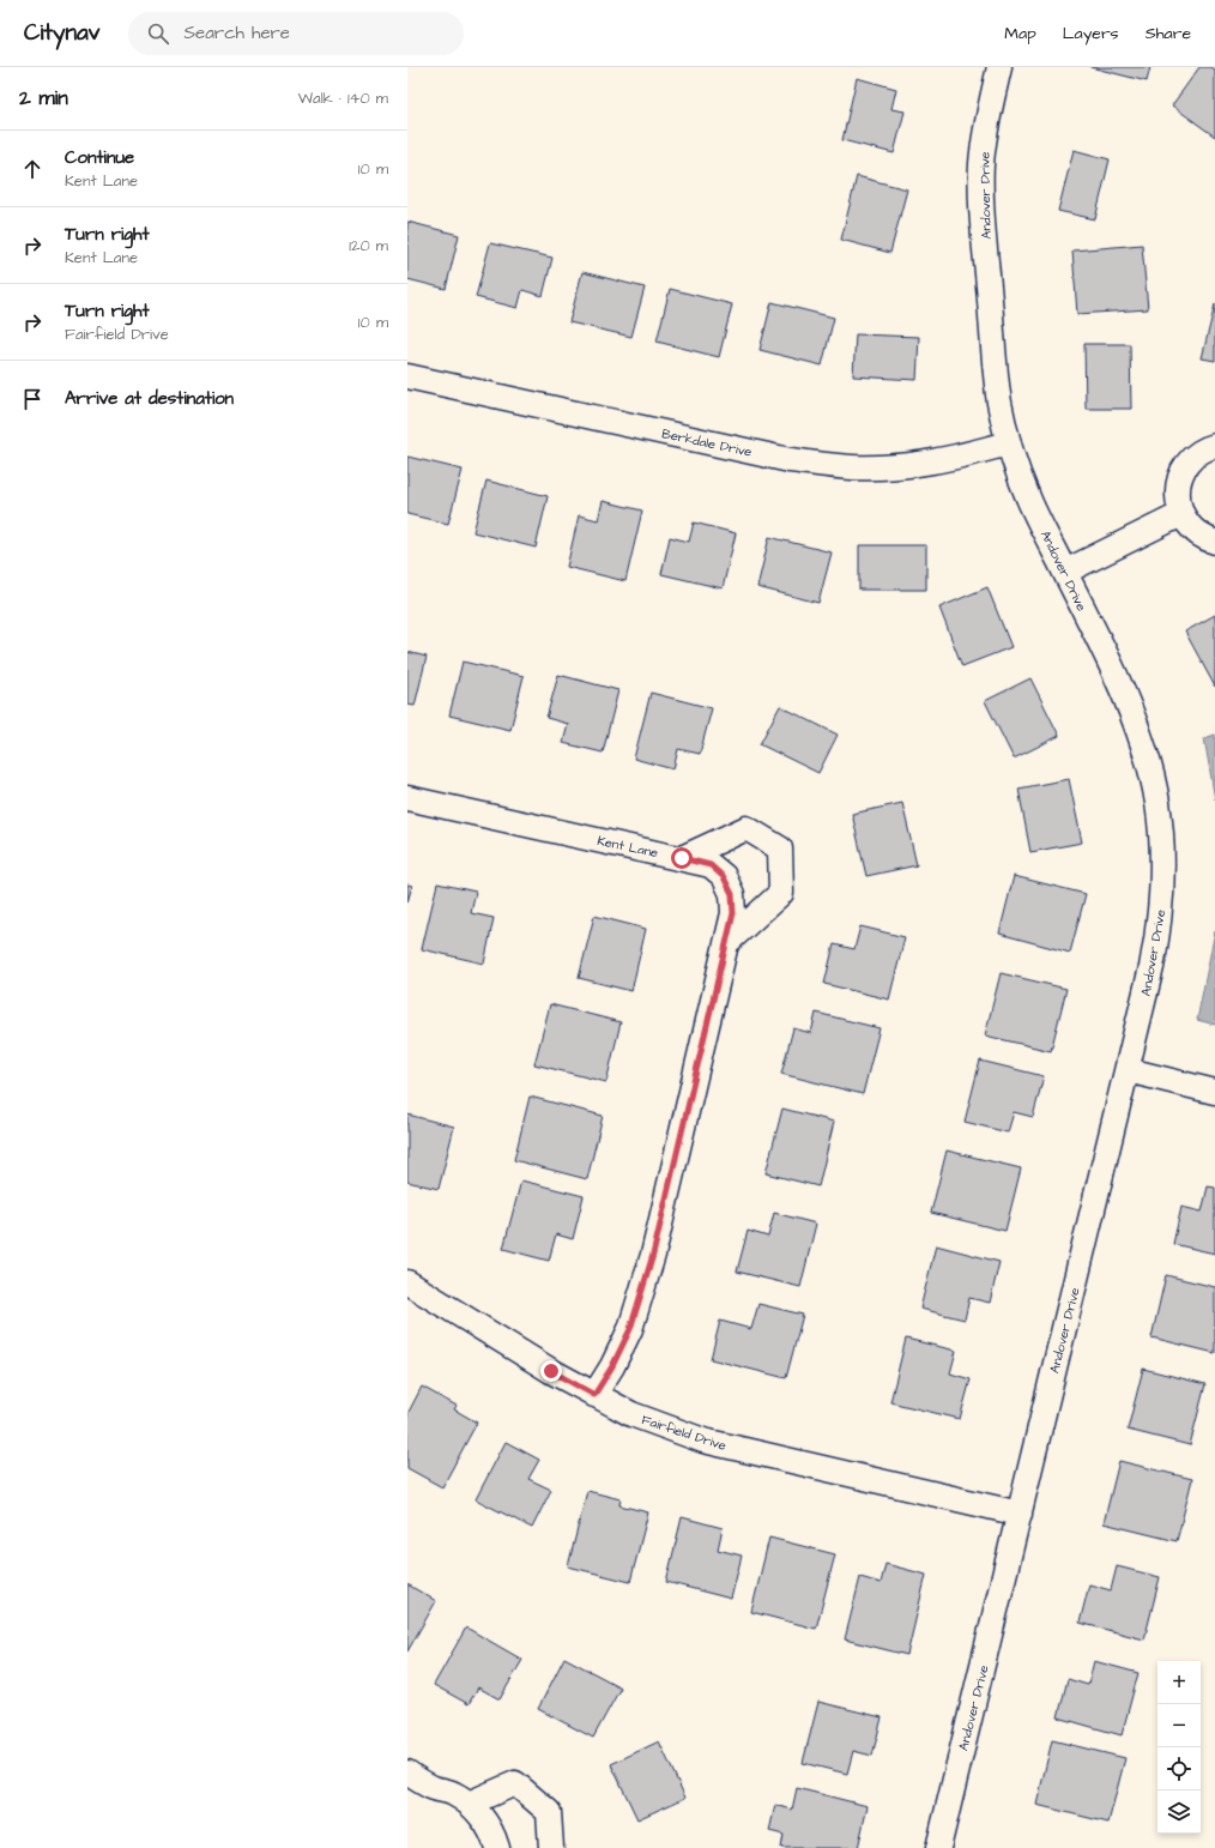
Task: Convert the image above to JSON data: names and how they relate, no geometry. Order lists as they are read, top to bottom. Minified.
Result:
{"streets":{"street":["Andover Drive","Berkdale Drive","Kent Lane","Fairfield Drive"]},"crossings":[["Andover Drive","Berkdale Drive"],["Andover Drive","Fairfield Drive"],["Kent Lane","Fairfield Drive"]],"page":{"header":"Citynav","search":"Search here","nav":["Map","Layers","Share"],"heading":["2 min","Walk · 140 m"],"list":[["Continue","Kent Lane","10 m"],["Turn right","Kent Lane","120 m"],["Turn right","Fairfield Drive","10 m"],"Arrive at destination"],"map_buttons":["+","−"]}}
